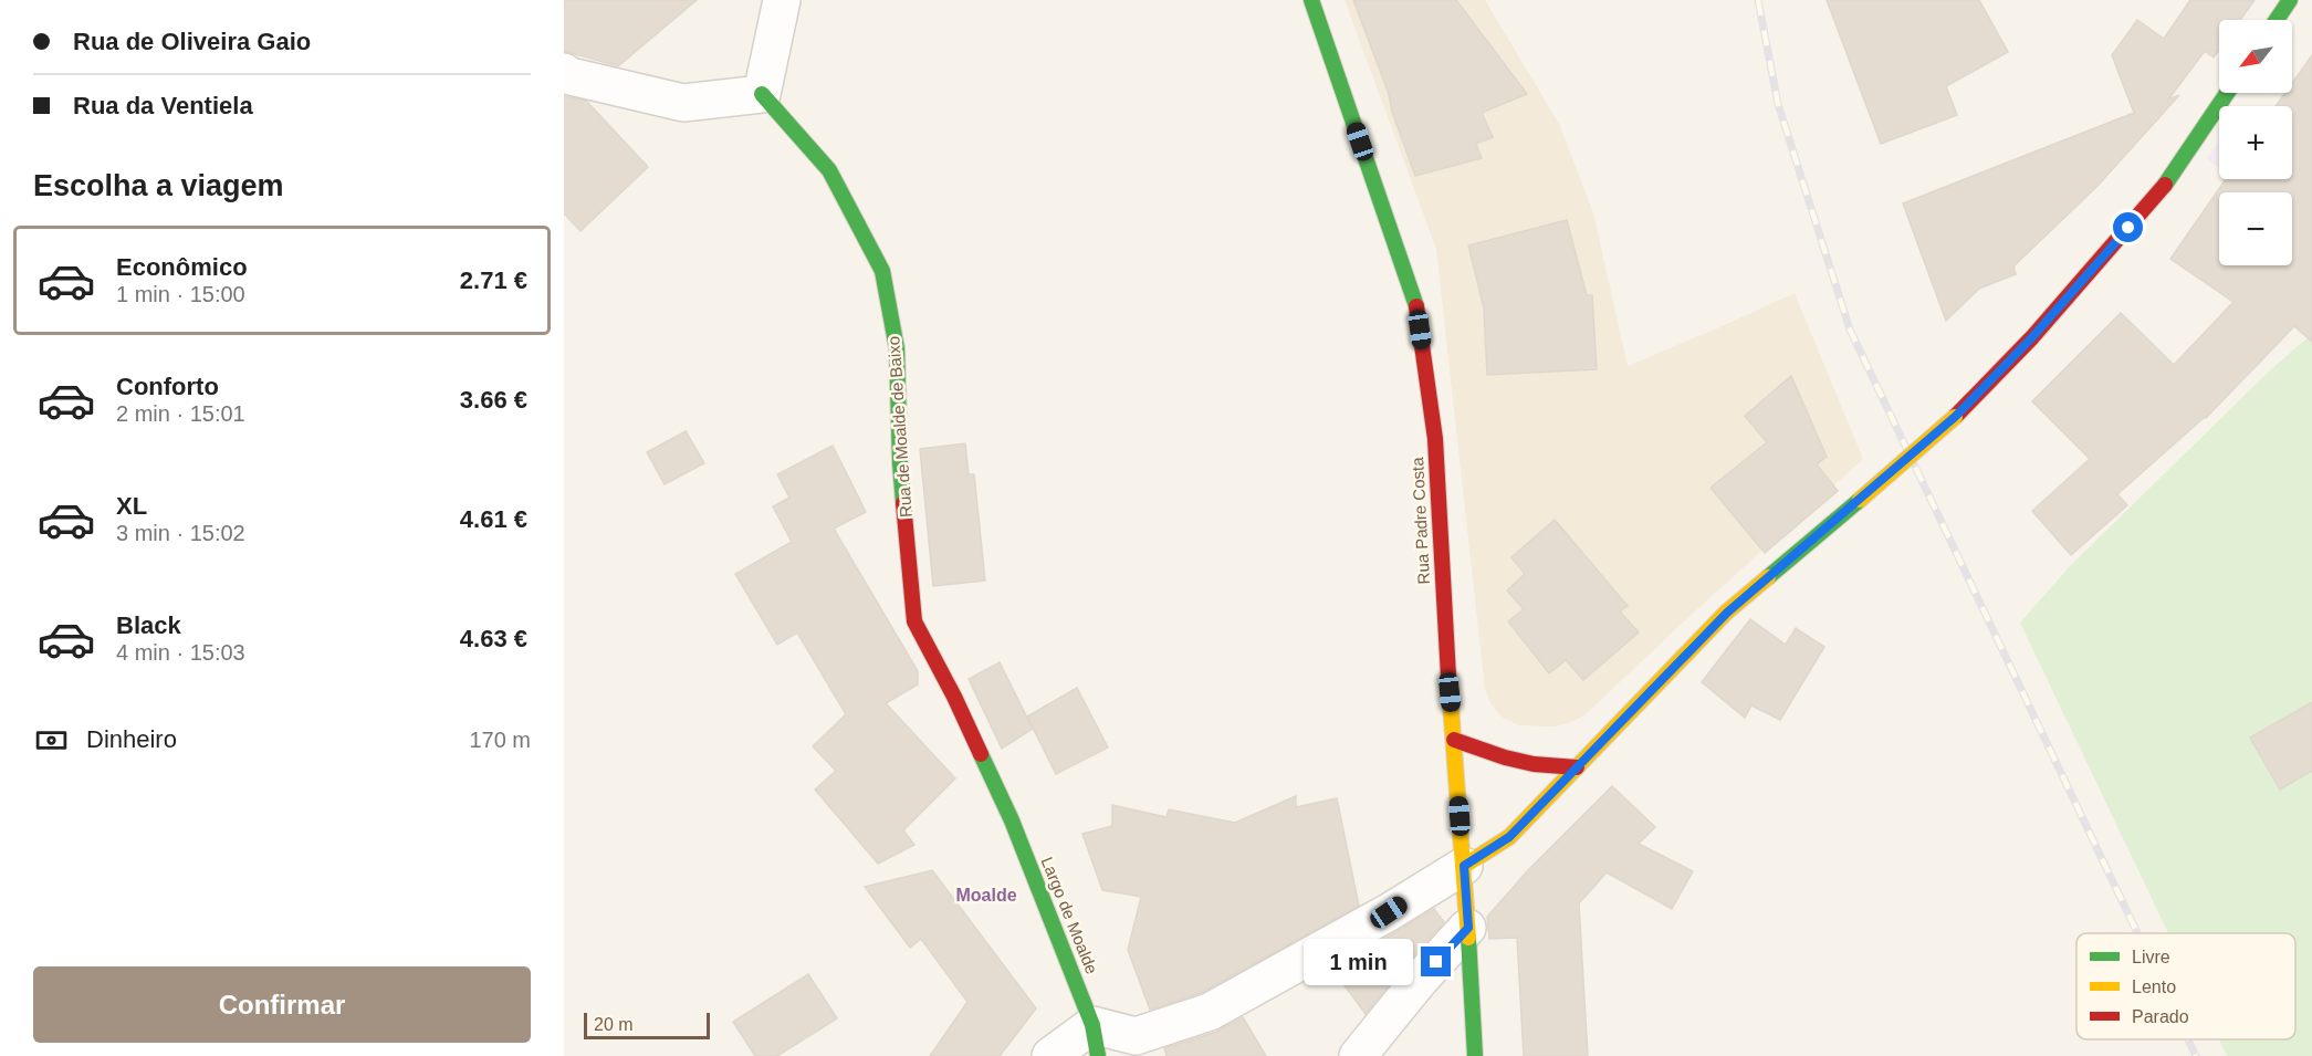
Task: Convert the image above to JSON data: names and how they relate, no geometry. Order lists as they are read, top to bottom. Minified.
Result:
{"streets":{"street":["Rua de Moalde de Baixo","Rua Padre Costa","Largo de Moalde"]},"crossings":[["Rua de Moalde de Baixo","Largo de Moalde"]],"districts":["Moalde"],"legend":["Livre","Lento","Parado"],"scale_bar":"20 m","north":"bottom left","page":{"banner":["Rua de Oliveira Gaio","Rua da Ventiela"],"map_buttons":["+","−"],"heading":"Escolha a viagem","list":[{"name":"Econômico","note":"1 min · 15:00","value":"2.71 €"},{"name":"Conforto","note":"2 min · 15:01","value":"3.66 €"},{"name":"XL","note":"3 min · 15:02","value":"4.61 €"},{"name":"Black","note":"4 min · 15:03","value":"4.63 €"}],"pay":["Dinheiro","170 m"],"bubble":"1 min","buttons":"Confirmar","scale":"20 m"}}
